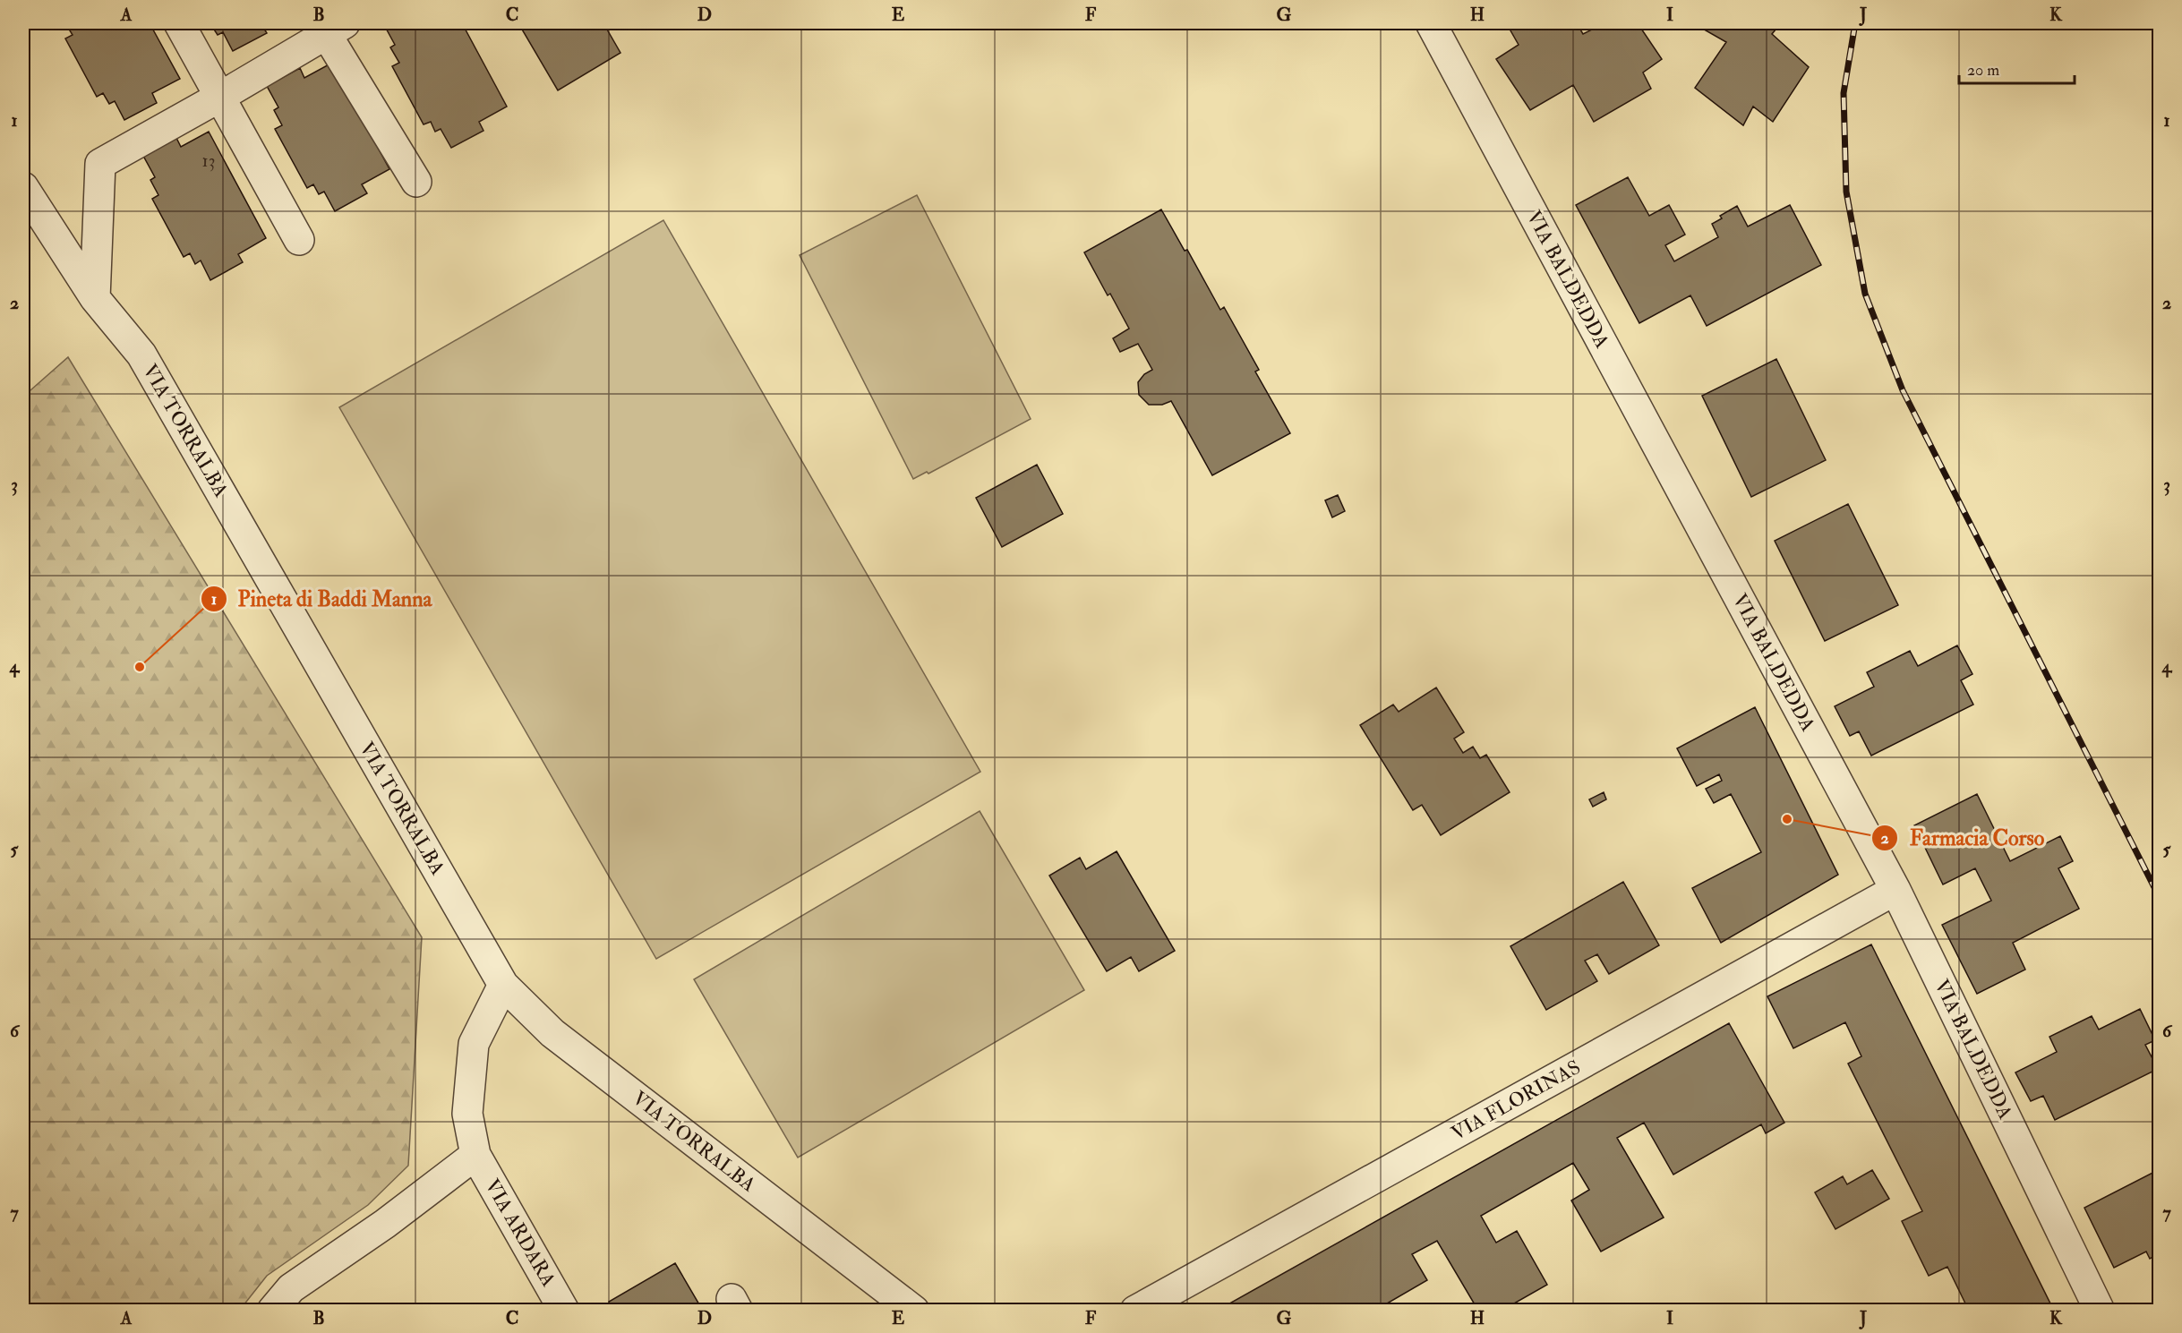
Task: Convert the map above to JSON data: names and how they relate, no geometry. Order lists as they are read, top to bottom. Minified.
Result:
{"streets":{"street":["VIA BALDEDDA","VIA TORRALBA","VIA FLORINAS","VIA ARDARA"]},"crossings":[["VIA BALDEDDA","VIA FLORINAS"],["VIA TORRALBA","VIA ARDARA"]],"places":["Pineta di Baddi Manna","Farmacia Corso"],"house_numbers":["13"],"scale_bar":"20 m","grid":{"columns":["A","B","C","D","E","F","G","H","I","J","K"],"rows":["1","2","3","4","5","6","7"]}}
